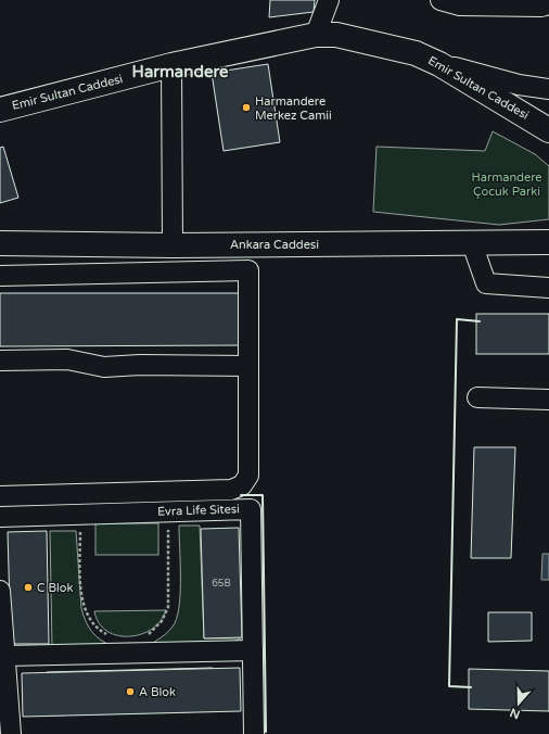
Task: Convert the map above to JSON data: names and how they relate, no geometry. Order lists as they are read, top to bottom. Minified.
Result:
{"streets":{"main road":["Emir Sultan Caddesi","Ankara Caddesi"],"street":["Evra Life Sitesi"]},"districts":["Harmandere"],"parks":["Harmandere Çocuk Parki"],"places":["Harmandere Merkez Camii","C Blok","A Blok"],"house_numbers":["65B"],"north":"bottom"}
